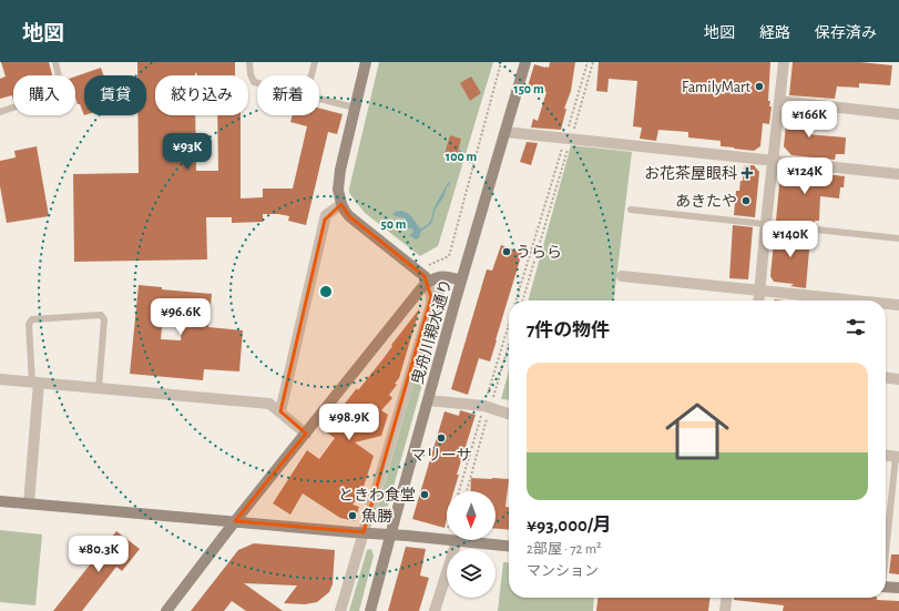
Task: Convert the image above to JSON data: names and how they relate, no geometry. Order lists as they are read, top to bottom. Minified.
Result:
{"streets":{"street":["曳舟川親水通り"]},"places":{"other":["FamilyMart","あきたや","うらら","マリーサ","ときわ食堂","魚勝"],"health":["お花茶屋眼科"]},"north":"bottom","page":{"header":"地図","nav":["地図","経路","保存済み"],"chip":["購入","賃貸","絞り込み","新着"],"price":["¥166K","¥93K","¥124K","¥140K","¥96.6K","¥98.9K","¥80.3K"],"heading":"7件の物件","list":[{"name":"¥93,000/月","note":"2部屋 · 72 m² · マンション"}]},"rings":["150 m","100 m","50 m"]}
